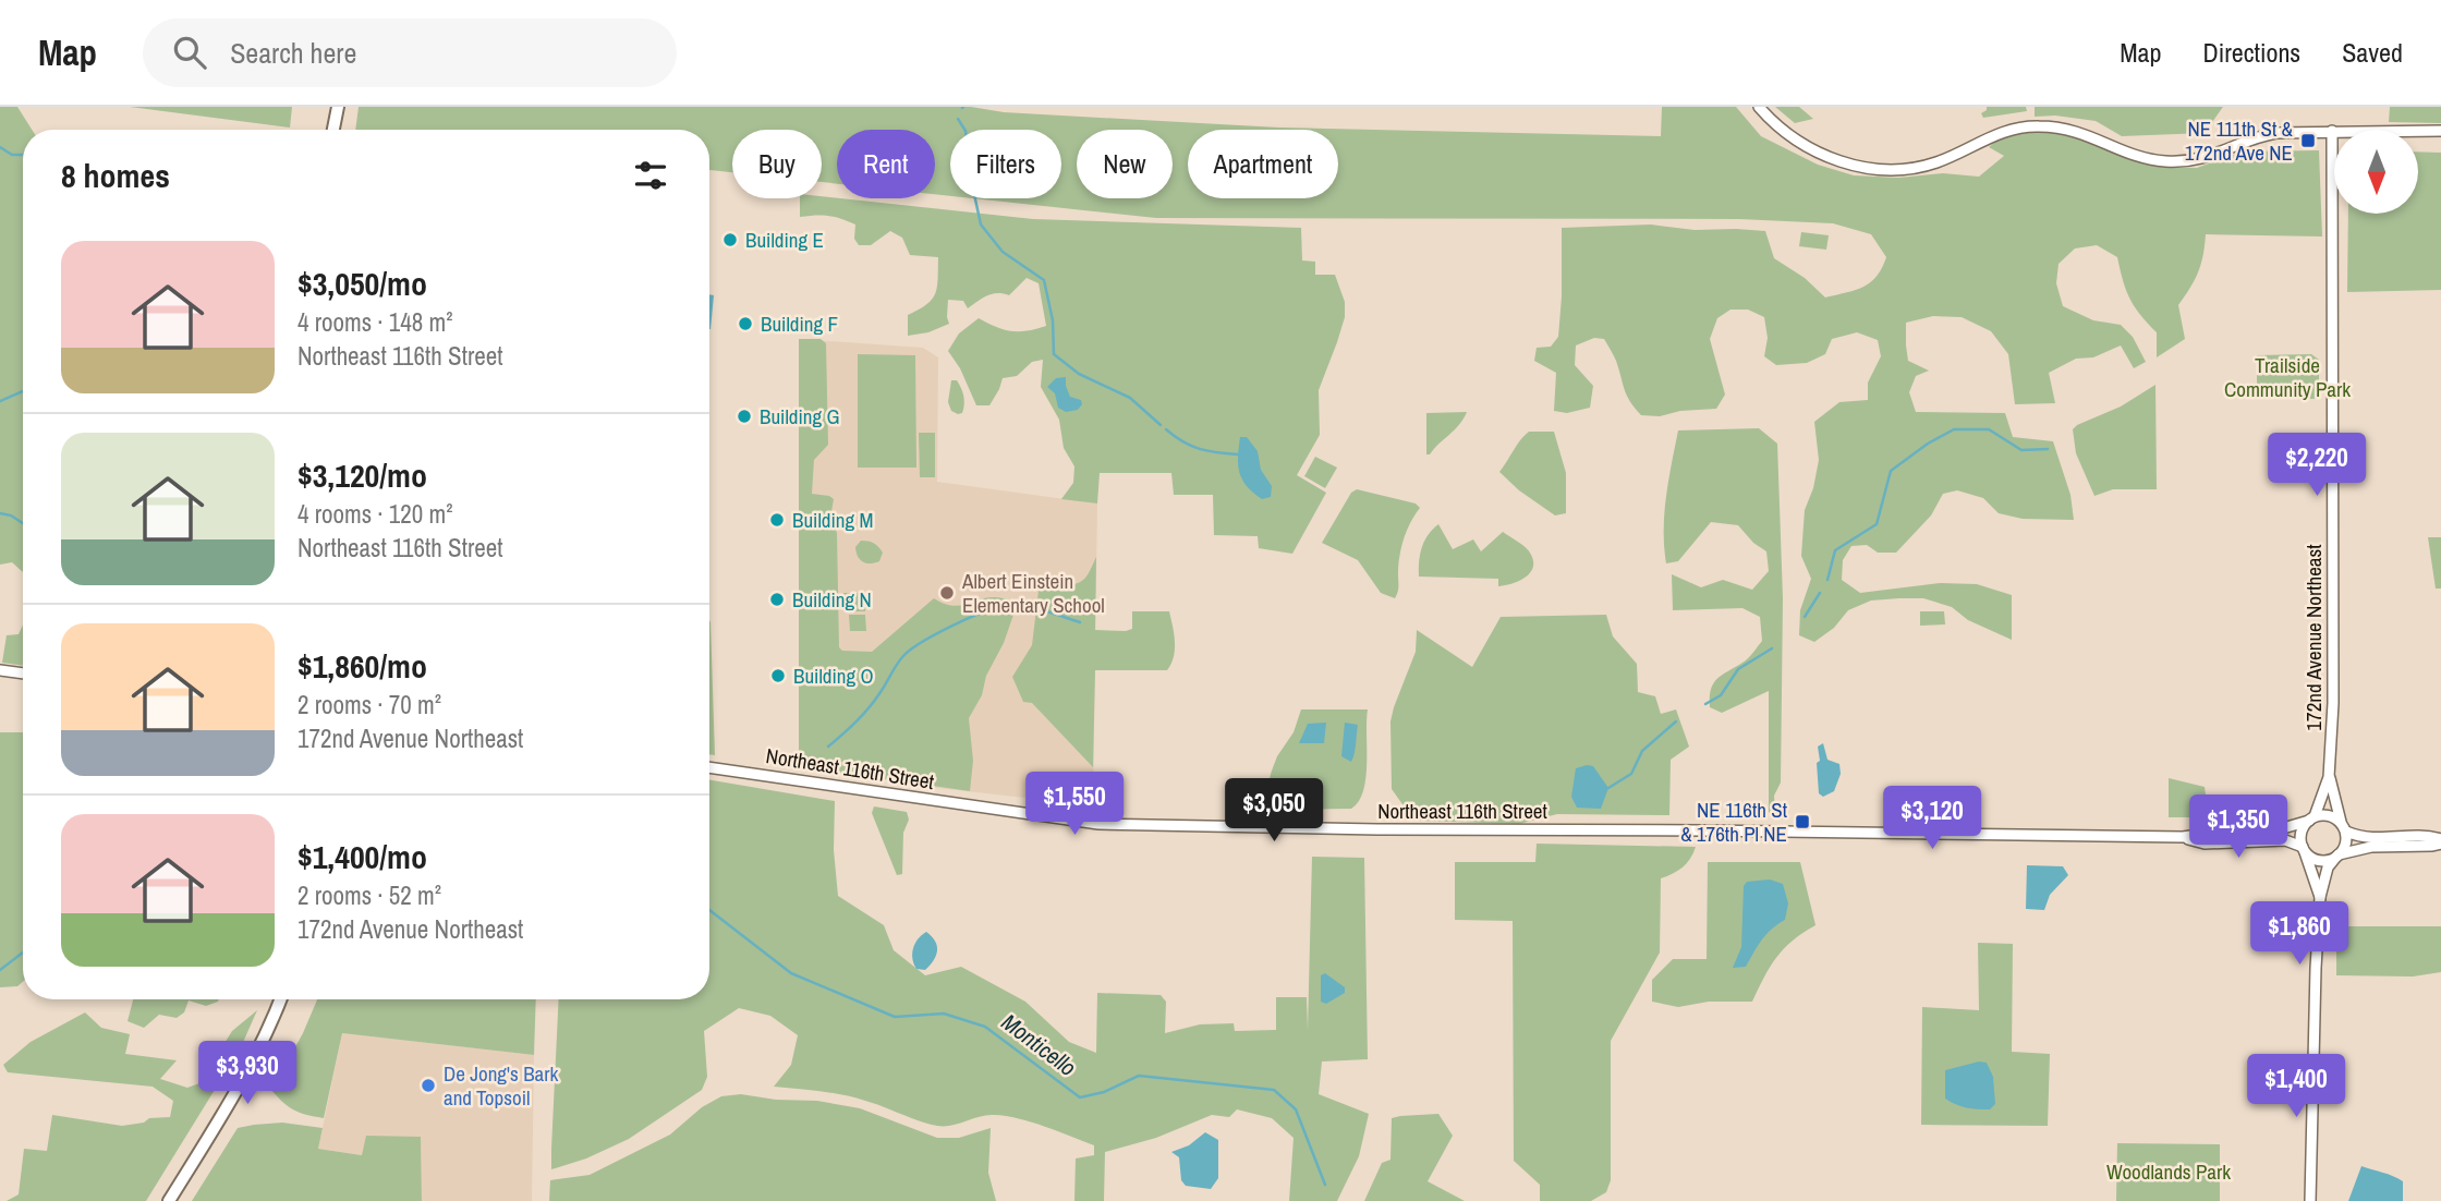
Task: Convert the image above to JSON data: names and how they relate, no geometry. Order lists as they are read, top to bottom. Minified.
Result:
{"streets":{"street":["172nd Avenue Northeast","Northeast 116th Street"]},"crossings":[["172nd Avenue Northeast","Northeast 116th Street"]],"water":["Monticello"],"parks":["Trailside Community Park","Woodlands Park"],"places":{"transit":["NE 111th St & 172nd Ave NE","NE 116th St & 176th Pl NE"],"other":["Building E","Building F","Building G","Building M","Albert Einstein Elementary School","Building N","Building O","De Jong's Bark and Topsoil"]},"north":"bottom","page":{"header":"Map","search":"Search here","nav":["Map","Directions","Saved"],"chip":["Buy","Rent","Filters","New","Apartment"],"heading":"8 homes","list":[{"name":"$3,050/mo","note":"4 rooms · 148 m² · Northeast 116th Street"},{"name":"$3,120/mo","note":"4 rooms · 120 m² · Northeast 116th Street"},{"name":"$1,860/mo","note":"2 rooms · 70 m² · 172nd Avenue Northeast"},{"name":"$1,400/mo","note":"2 rooms · 52 m² · 172nd Avenue Northeast"}],"price":["$2,220","$1,550","$3,050","$3,120","$1,350","$1,860","$3,930","$1,400"]}}
